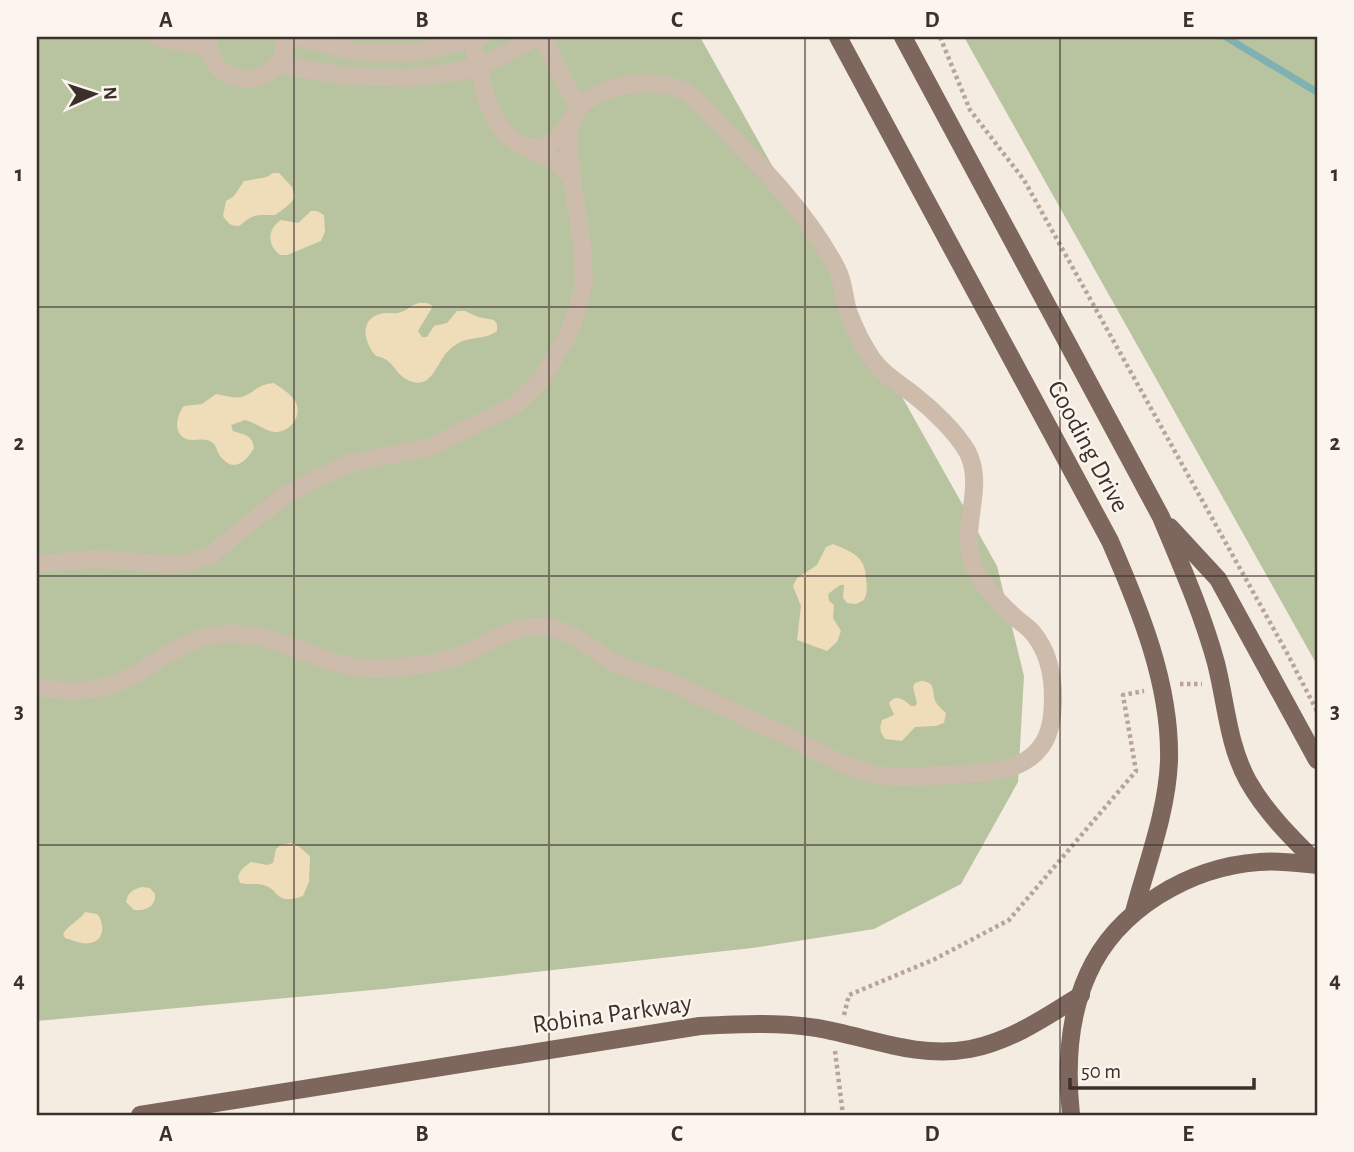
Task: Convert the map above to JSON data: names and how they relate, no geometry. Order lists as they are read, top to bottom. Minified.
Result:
{"streets":{"main road":["Gooding Drive","Robina Parkway"]},"scale_bar":"50 m","north":"right","grid":{"columns":["A","B","C","D","E"],"rows":["1","2","3","4"]}}
